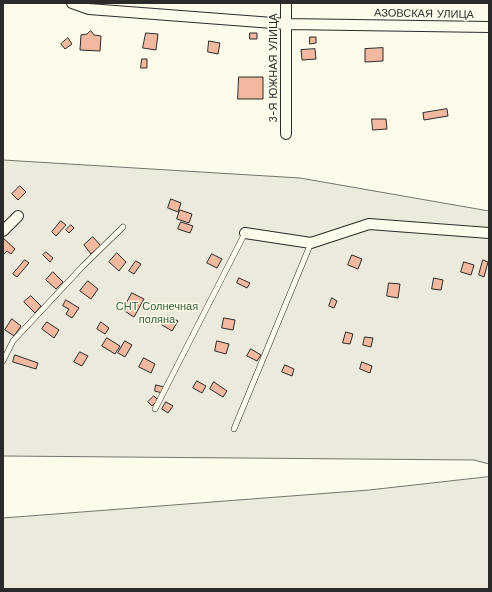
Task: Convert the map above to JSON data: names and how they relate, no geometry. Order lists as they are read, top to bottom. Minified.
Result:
{"streets":{"street":["АЗОВСКАЯ УЛИЦА","3-Я ЮЖНАЯ УЛИЦА"]},"crossings":[["АЗОВСКАЯ УЛИЦА","3-Я ЮЖНАЯ УЛИЦА"]],"parks":["СНТ Солнечная поляна"]}
